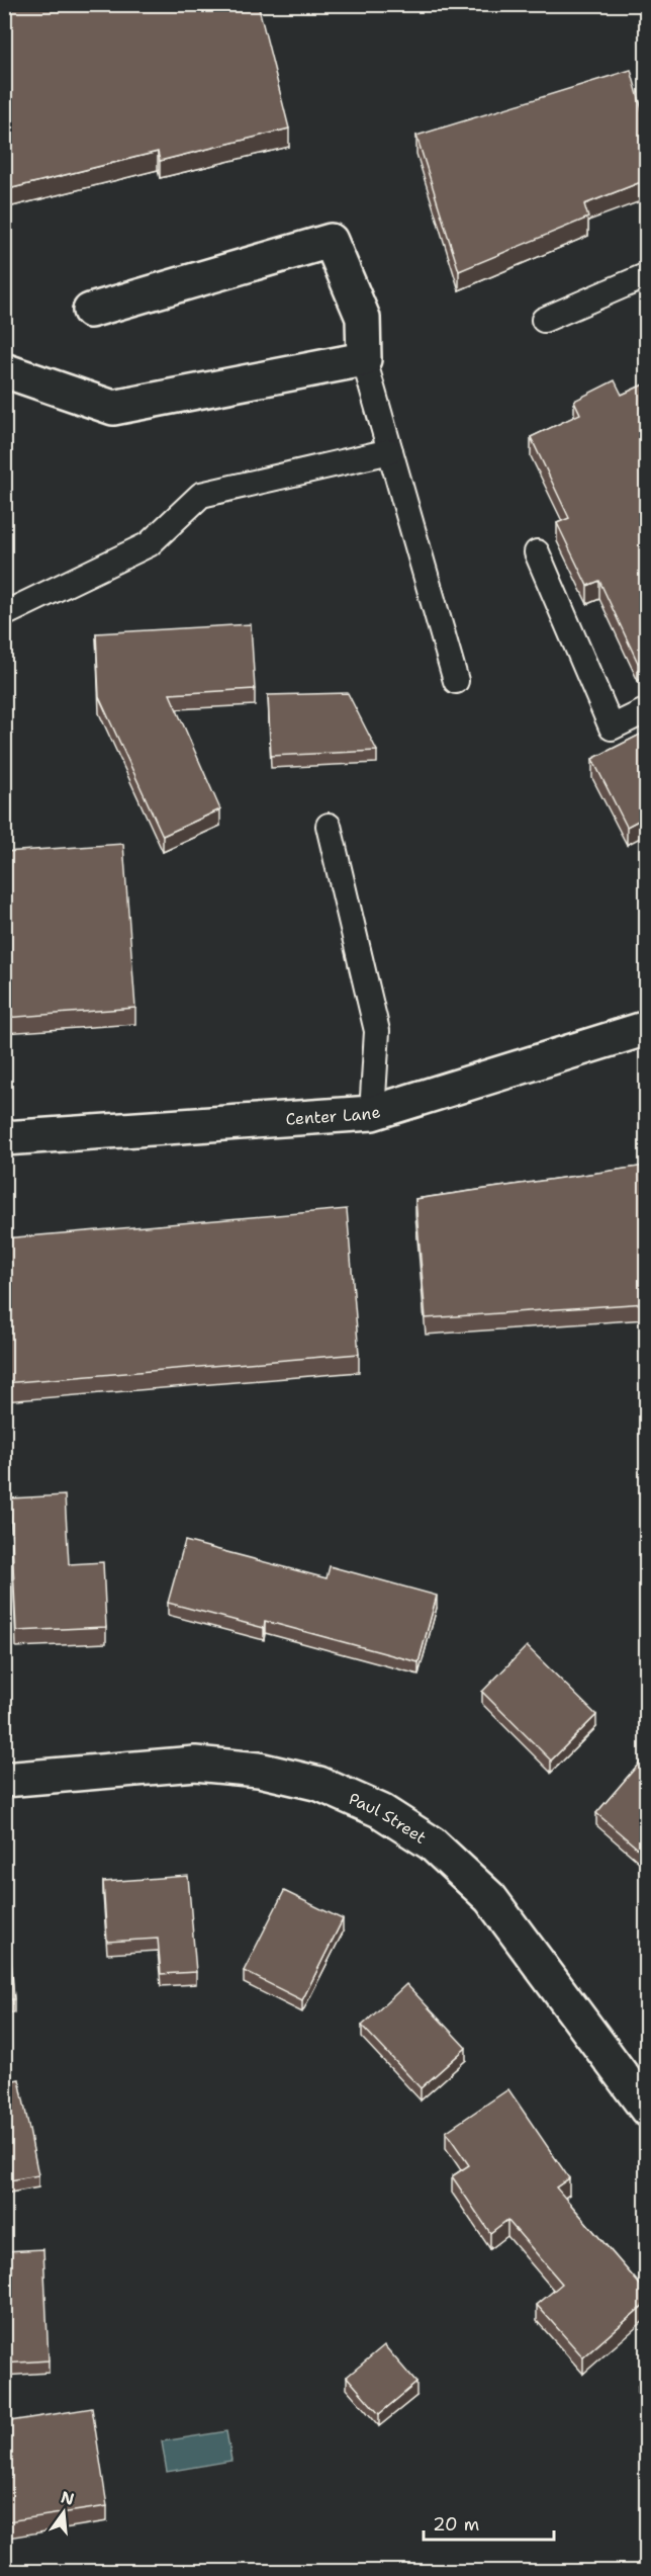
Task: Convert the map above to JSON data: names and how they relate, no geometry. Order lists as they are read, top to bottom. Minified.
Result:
{"streets":{"street":["Center Lane","Paul Street"]},"scale_bar":"20 m","north":"top"}
